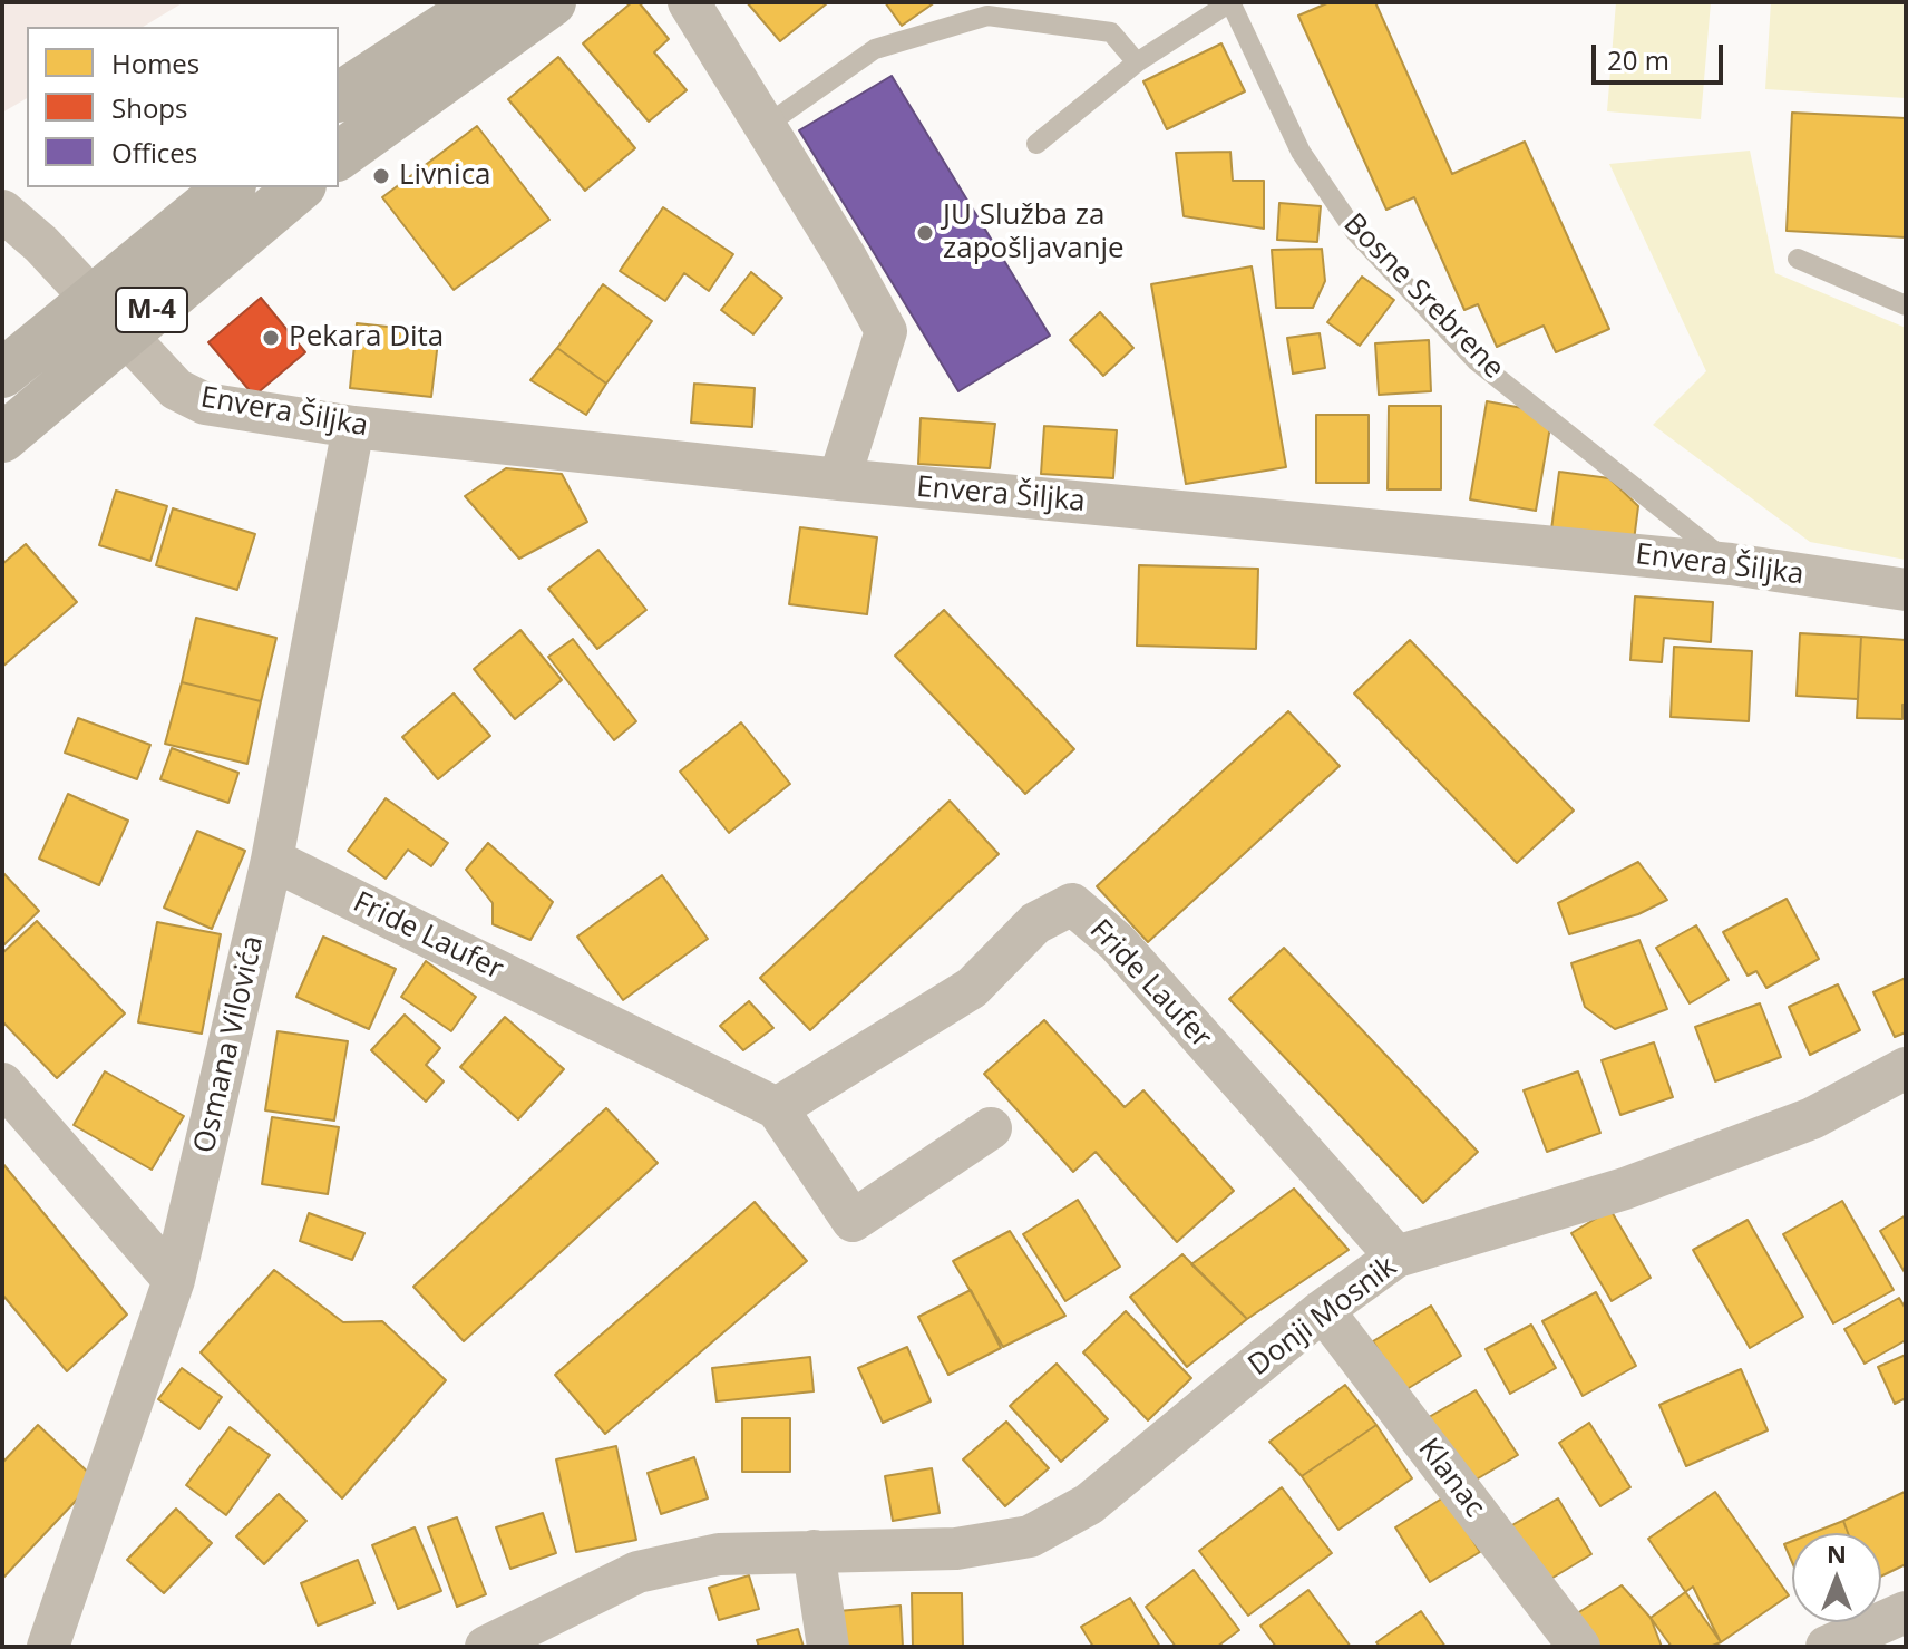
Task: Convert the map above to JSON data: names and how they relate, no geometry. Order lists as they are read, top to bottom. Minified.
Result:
{"streets":{"main road":["M-4"],"street":["Envera Šiljka","Fride Laufer","Osmana Vilovića","Donji Mosnik","Klanac"],"lane":["Bosne Srebrene"]},"crossings":[["Bosne Srebrene","Envera Šiljka"],["M-4","Envera Šiljka"],["Envera Šiljka","Osmana Vilovića"],["Fride Laufer","Osmana Vilovića"],["Fride Laufer","Donji Mosnik"],["Donji Mosnik","Klanac"]],"places":["Livnica","JU Služba za zapošljavanje","Pekara Dita"],"legend":["Homes","Shops","Offices"],"scale_bar":"20 m","north":"top"}
